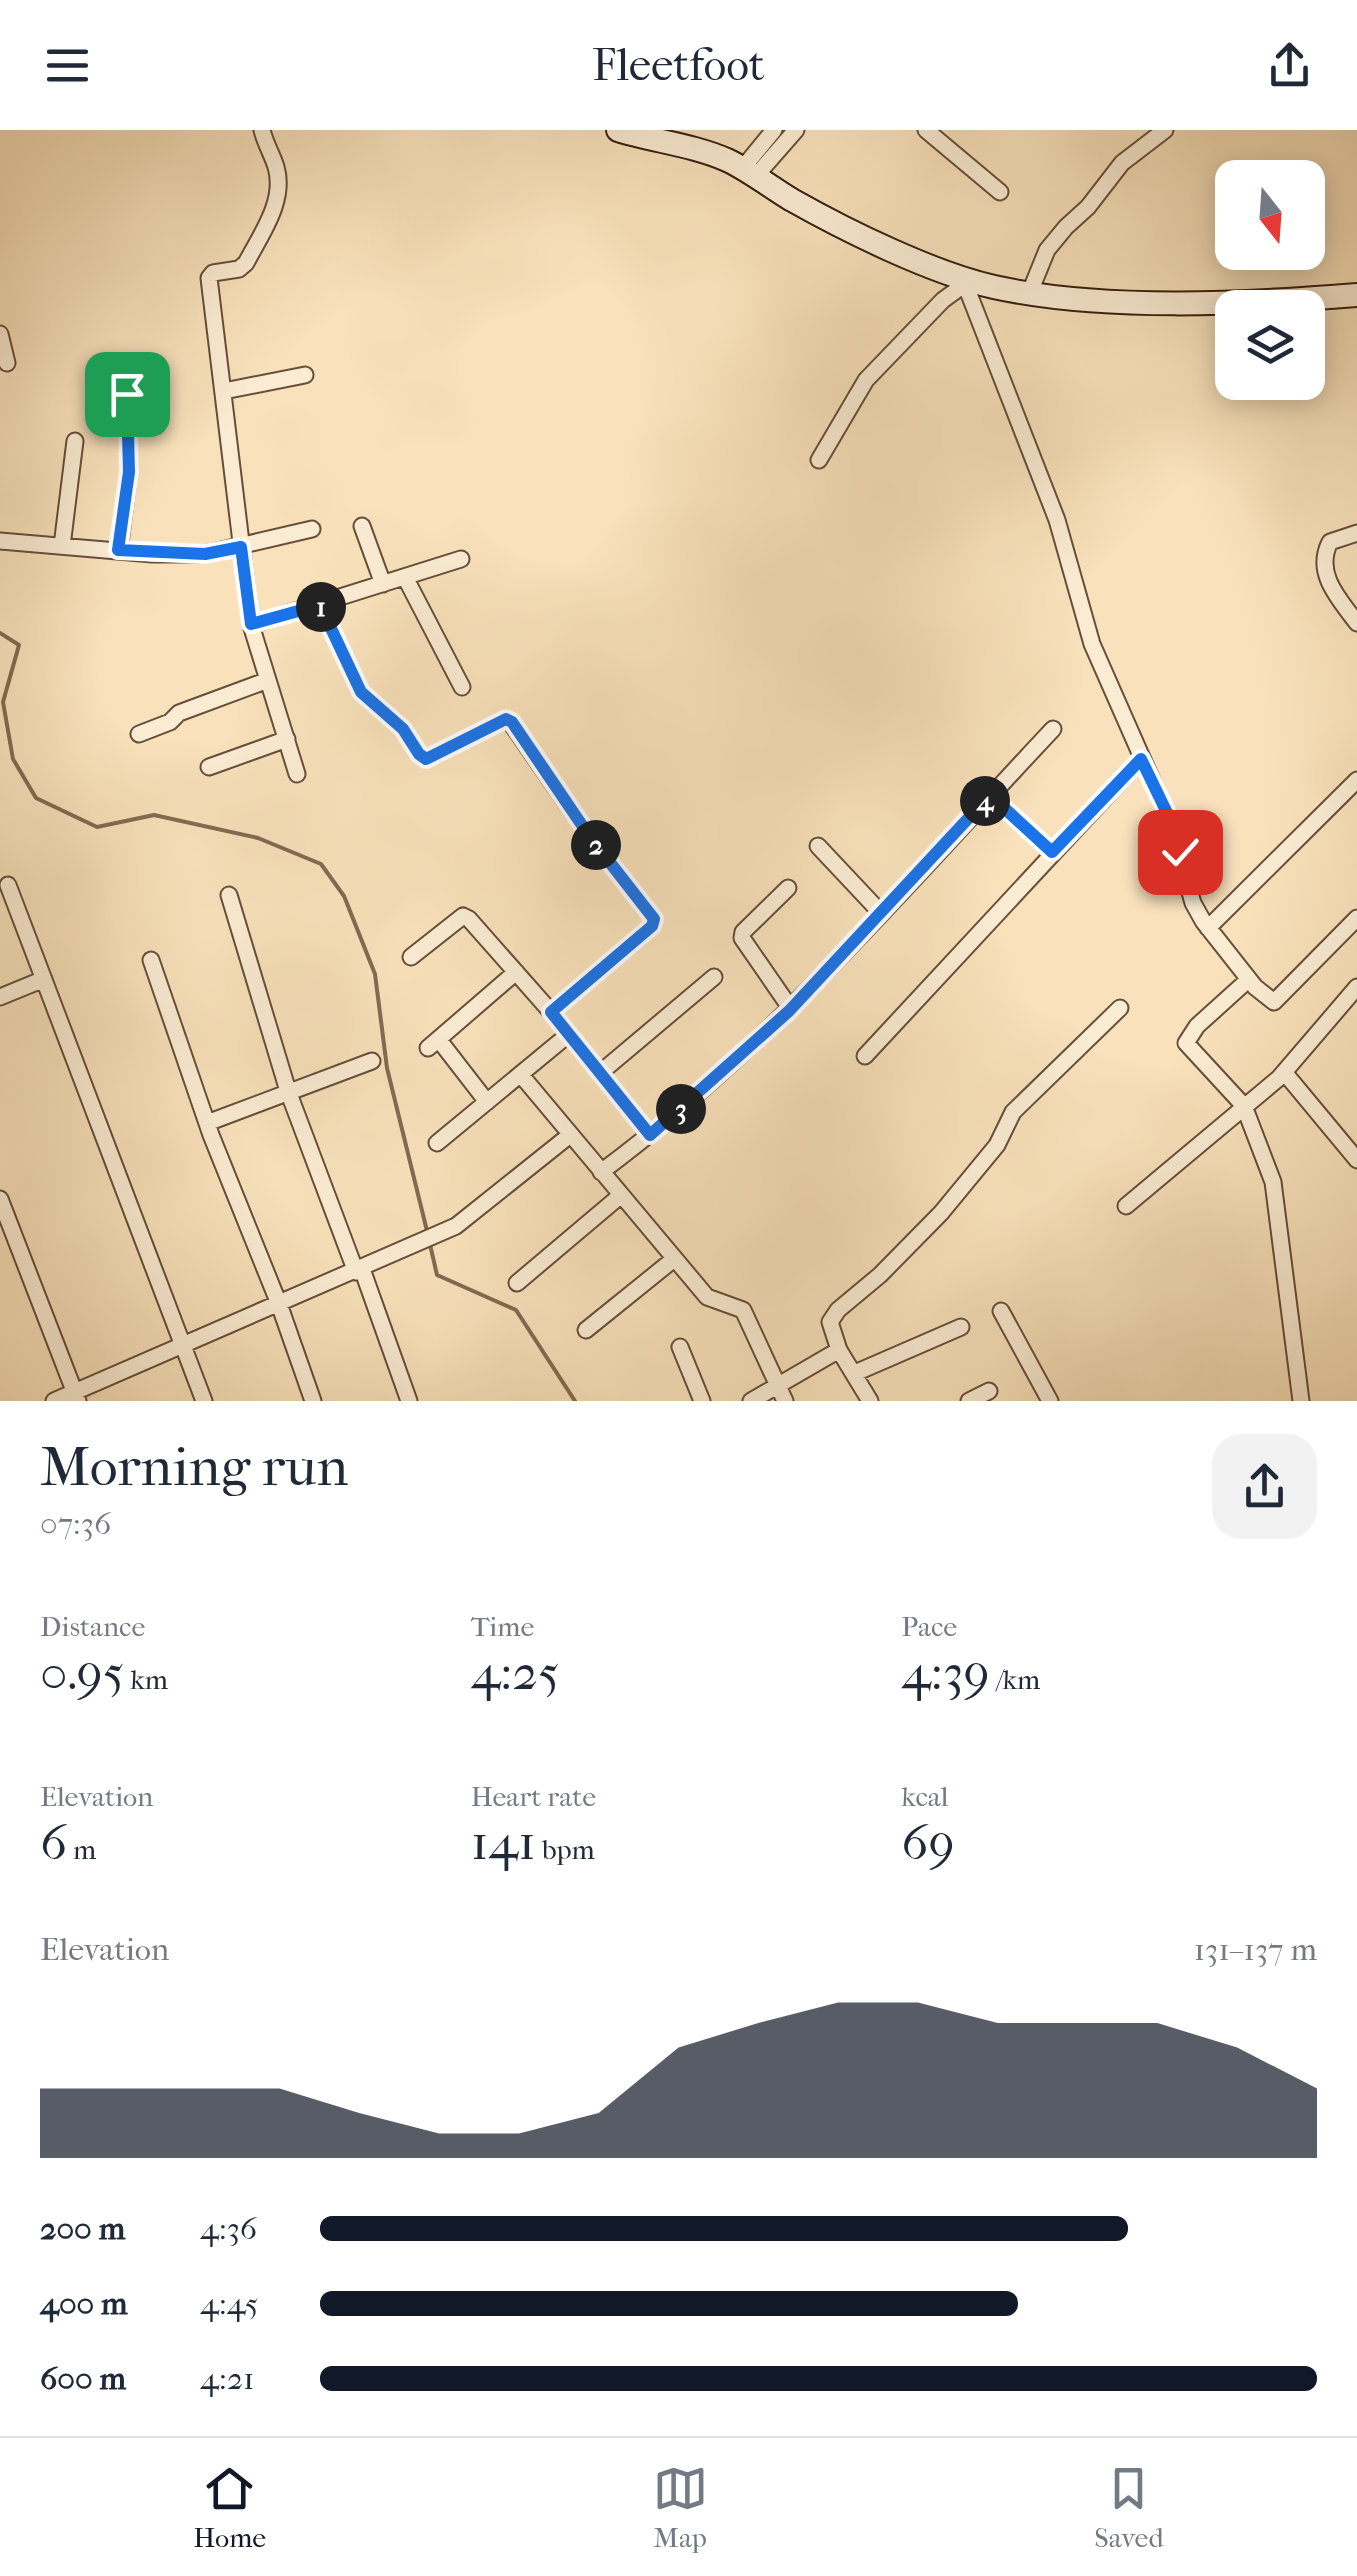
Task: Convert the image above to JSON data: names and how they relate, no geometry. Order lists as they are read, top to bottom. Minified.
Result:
{"north":"bottom","page":{"header":"Fleetfoot","pins":["1","4","2","3"],"heading":["Morning run","07:36"],"stats":[["Distance","0.95 km"],["Time","4:25"],["Pace","4:39 /km"],["Elevation","6 m"],["Heart rate","141 bpm"],["kcal","69"]],"chart":["Elevation","131–137 m"],"list":[{"name":"200 m","note":"4:36"},{"name":"400 m","note":"4:45"},{"name":"600 m","note":"4:21"}],"tabs":["Home","Map","Saved"]}}
